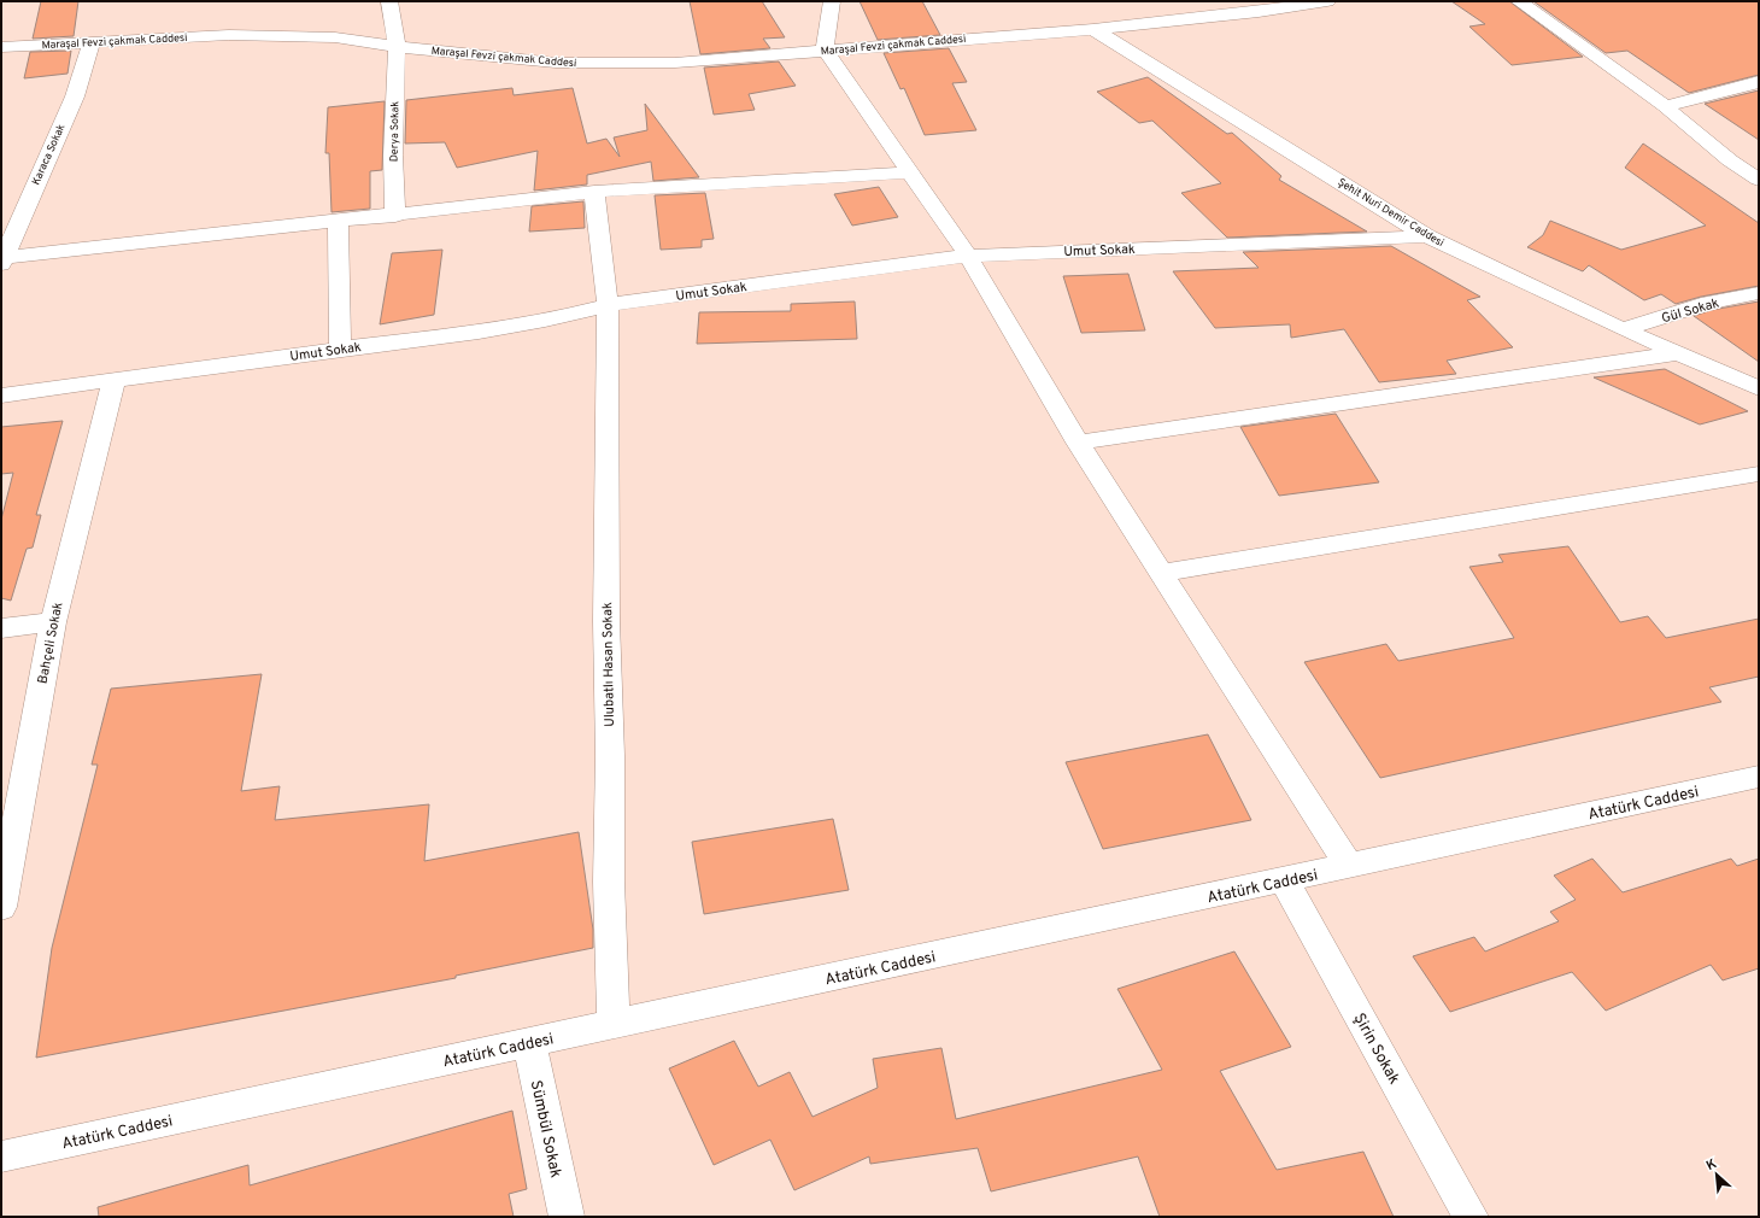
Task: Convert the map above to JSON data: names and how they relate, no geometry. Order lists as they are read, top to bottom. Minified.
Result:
{"streets":{"street":["Maraşal Fevzi çakmak Caddesi","Derya Sokak","Karaca Sokak","Şehit Nuri Demir Caddesi","Umut Sokak","Gül Sokak","Bahçeli Sokak","Ulubatlı Hasan Sokak","Atatürk Caddesi","Şirin Sokak","Sümbül Sokak"]},"crossings":[["Maraşal Fevzi çakmak Caddesi","Derya Sokak"],["Maraşal Fevzi çakmak Caddesi","Karaca Sokak"],["Maraşal Fevzi çakmak Caddesi","Şehit Nuri Demir Caddesi"],["Şehit Nuri Demir Caddesi","Umut Sokak"],["Şehit Nuri Demir Caddesi","Gül Sokak"],["Umut Sokak","Bahçeli Sokak"],["Umut Sokak","Ulubatlı Hasan Sokak"],["Ulubatlı Hasan Sokak","Atatürk Caddesi"],["Atatürk Caddesi","Şirin Sokak"],["Atatürk Caddesi","Sümbül Sokak"]],"north":"top left"}
